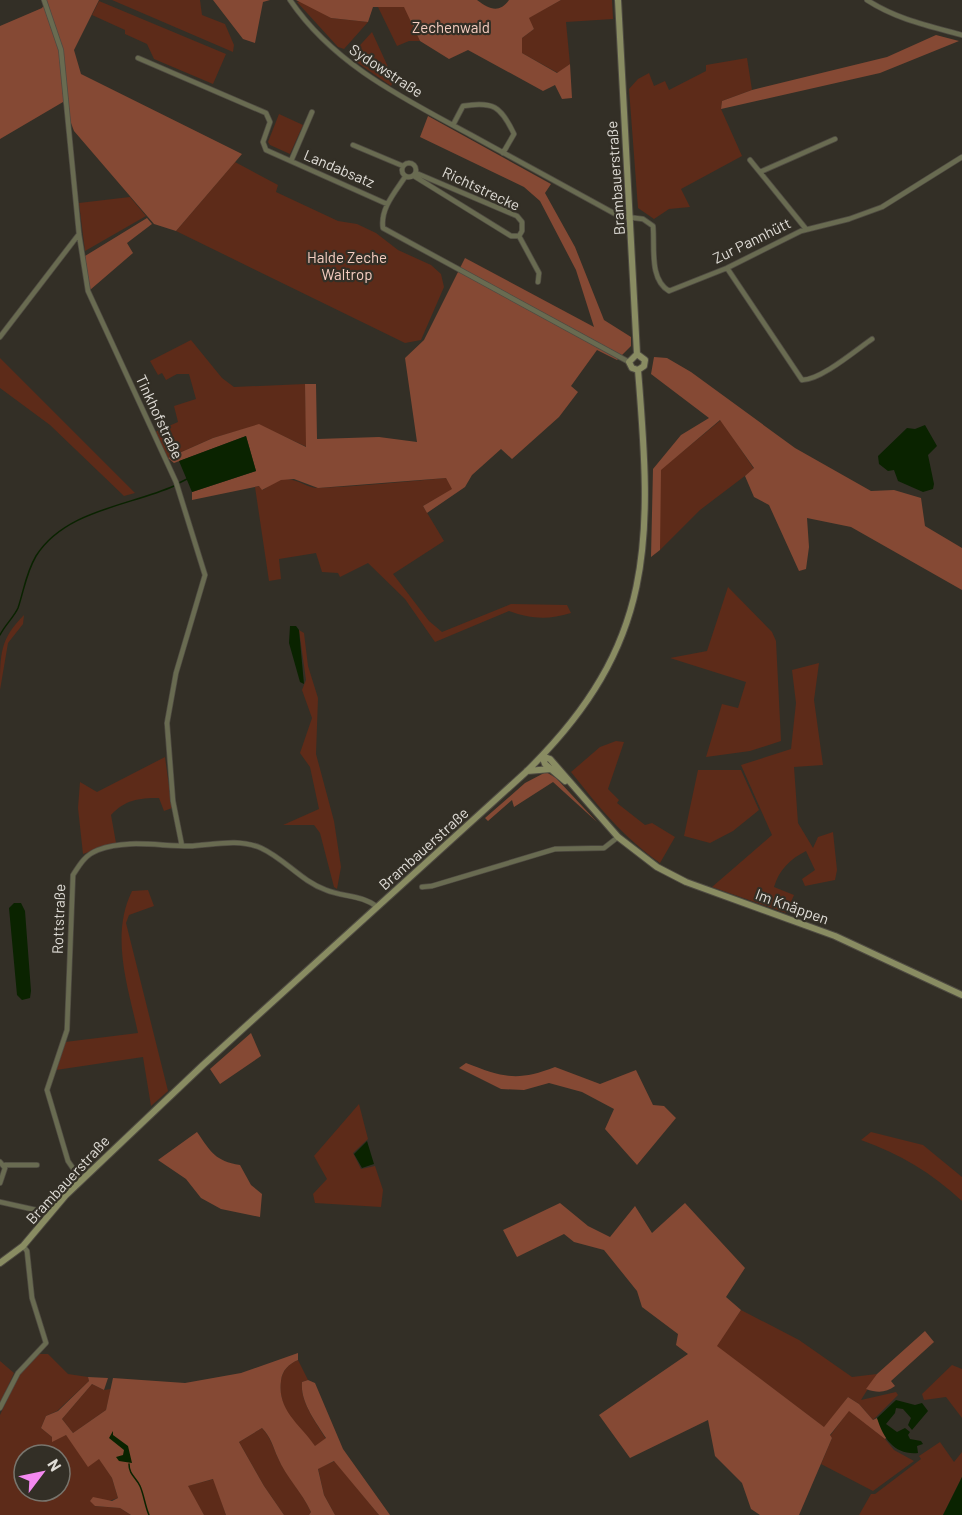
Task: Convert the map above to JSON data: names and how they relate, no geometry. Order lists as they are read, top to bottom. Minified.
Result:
{"streets":{"main road":["Brambauerstraße","Im Knäppen"],"street":["Sydowstraße","Landabsatz","Richtstrecke","Zur Pannhütt","Tinkhofstraße","Rottstraße"]},"crossings":[["Sydowstraße","Brambauerstraße"],["Sydowstraße","Zur Pannhütt"],["Landabsatz","Brambauerstraße"],["Brambauerstraße","Zur Pannhütt"],["Brambauerstraße","Im Knäppen"],["Brambauerstraße","Rottstraße"],["Tinkhofstraße","Rottstraße"]],"parks":["Zechenwald","Halde Zeche Waltrop"],"north":"top right"}
